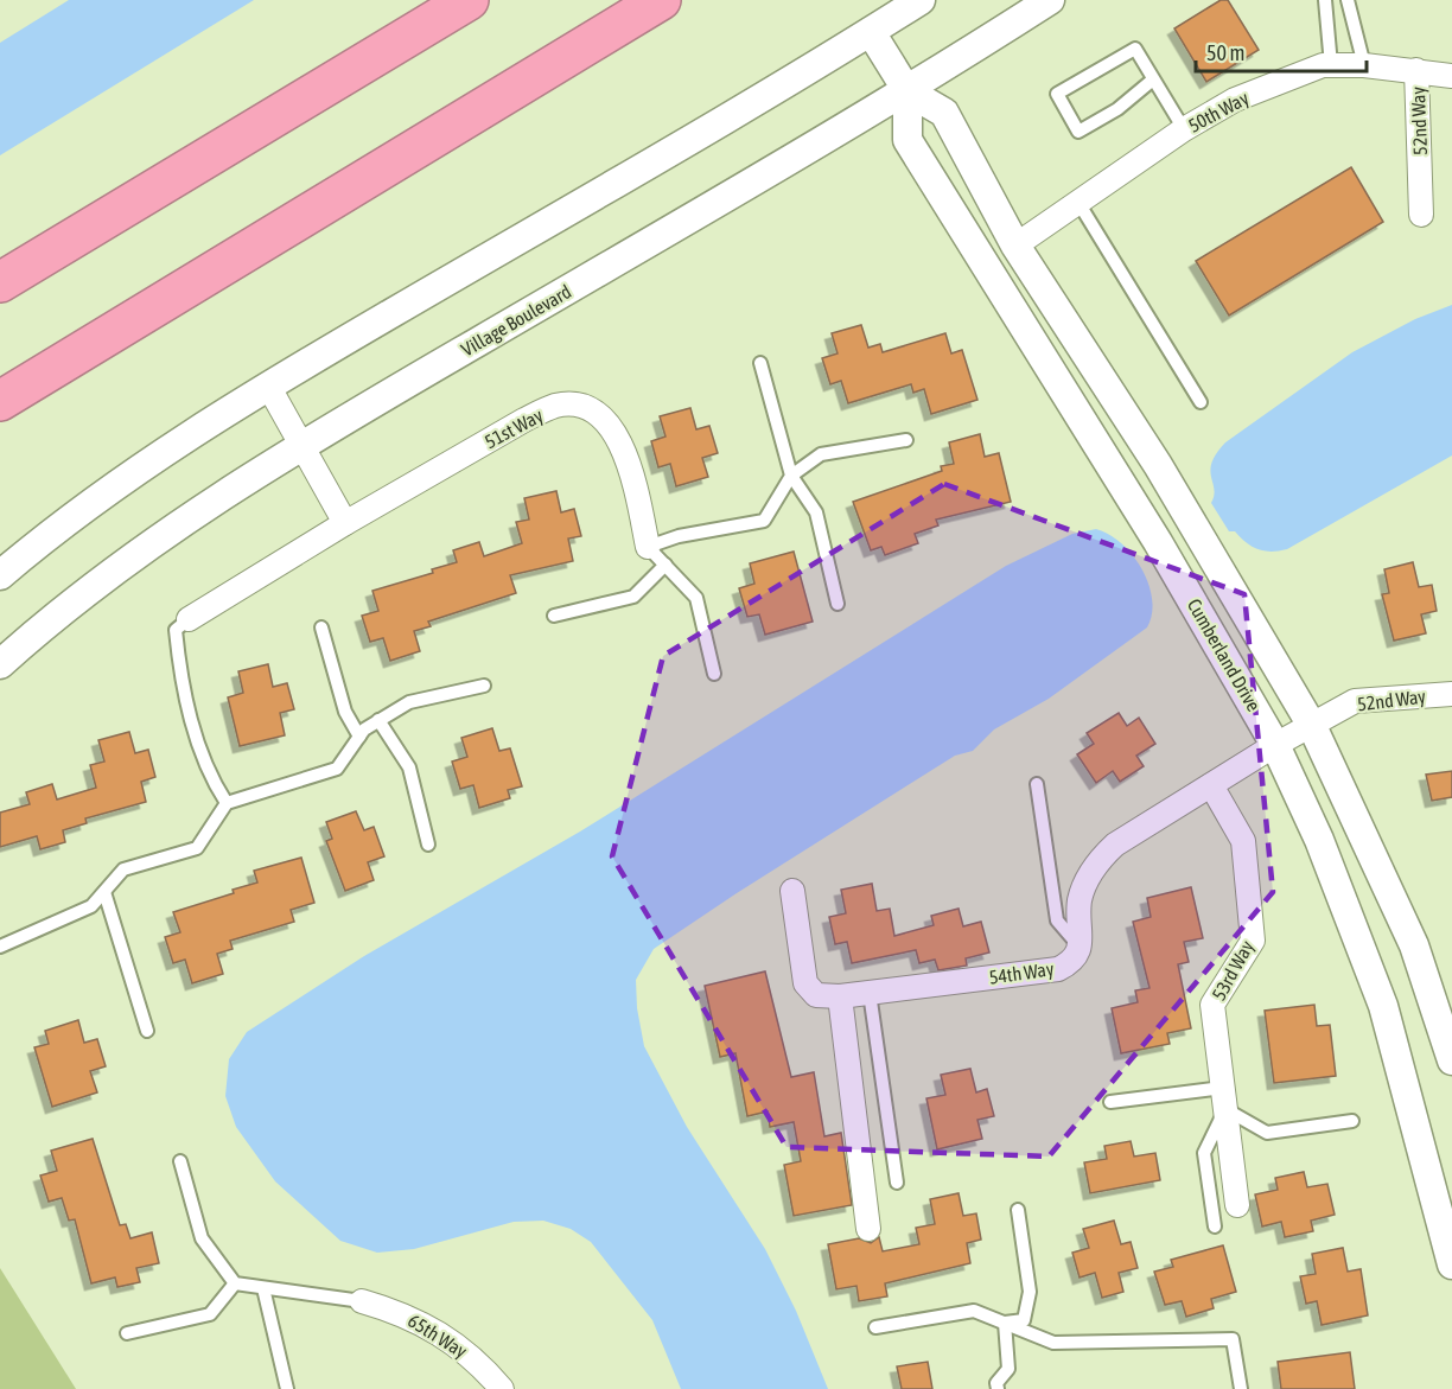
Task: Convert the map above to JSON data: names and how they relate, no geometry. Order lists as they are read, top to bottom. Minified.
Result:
{"streets":{"street":["50th Way","52nd Way","Village Boulevard","51st Way","Cumberland Drive","53rd Way","54th Way","65th Way"]},"crossings":[["50th Way","52nd Way"],["50th Way","Cumberland Drive"],["52nd Way","Cumberland Drive"],["Village Boulevard","Cumberland Drive"]],"scale_bar":"50 m"}
